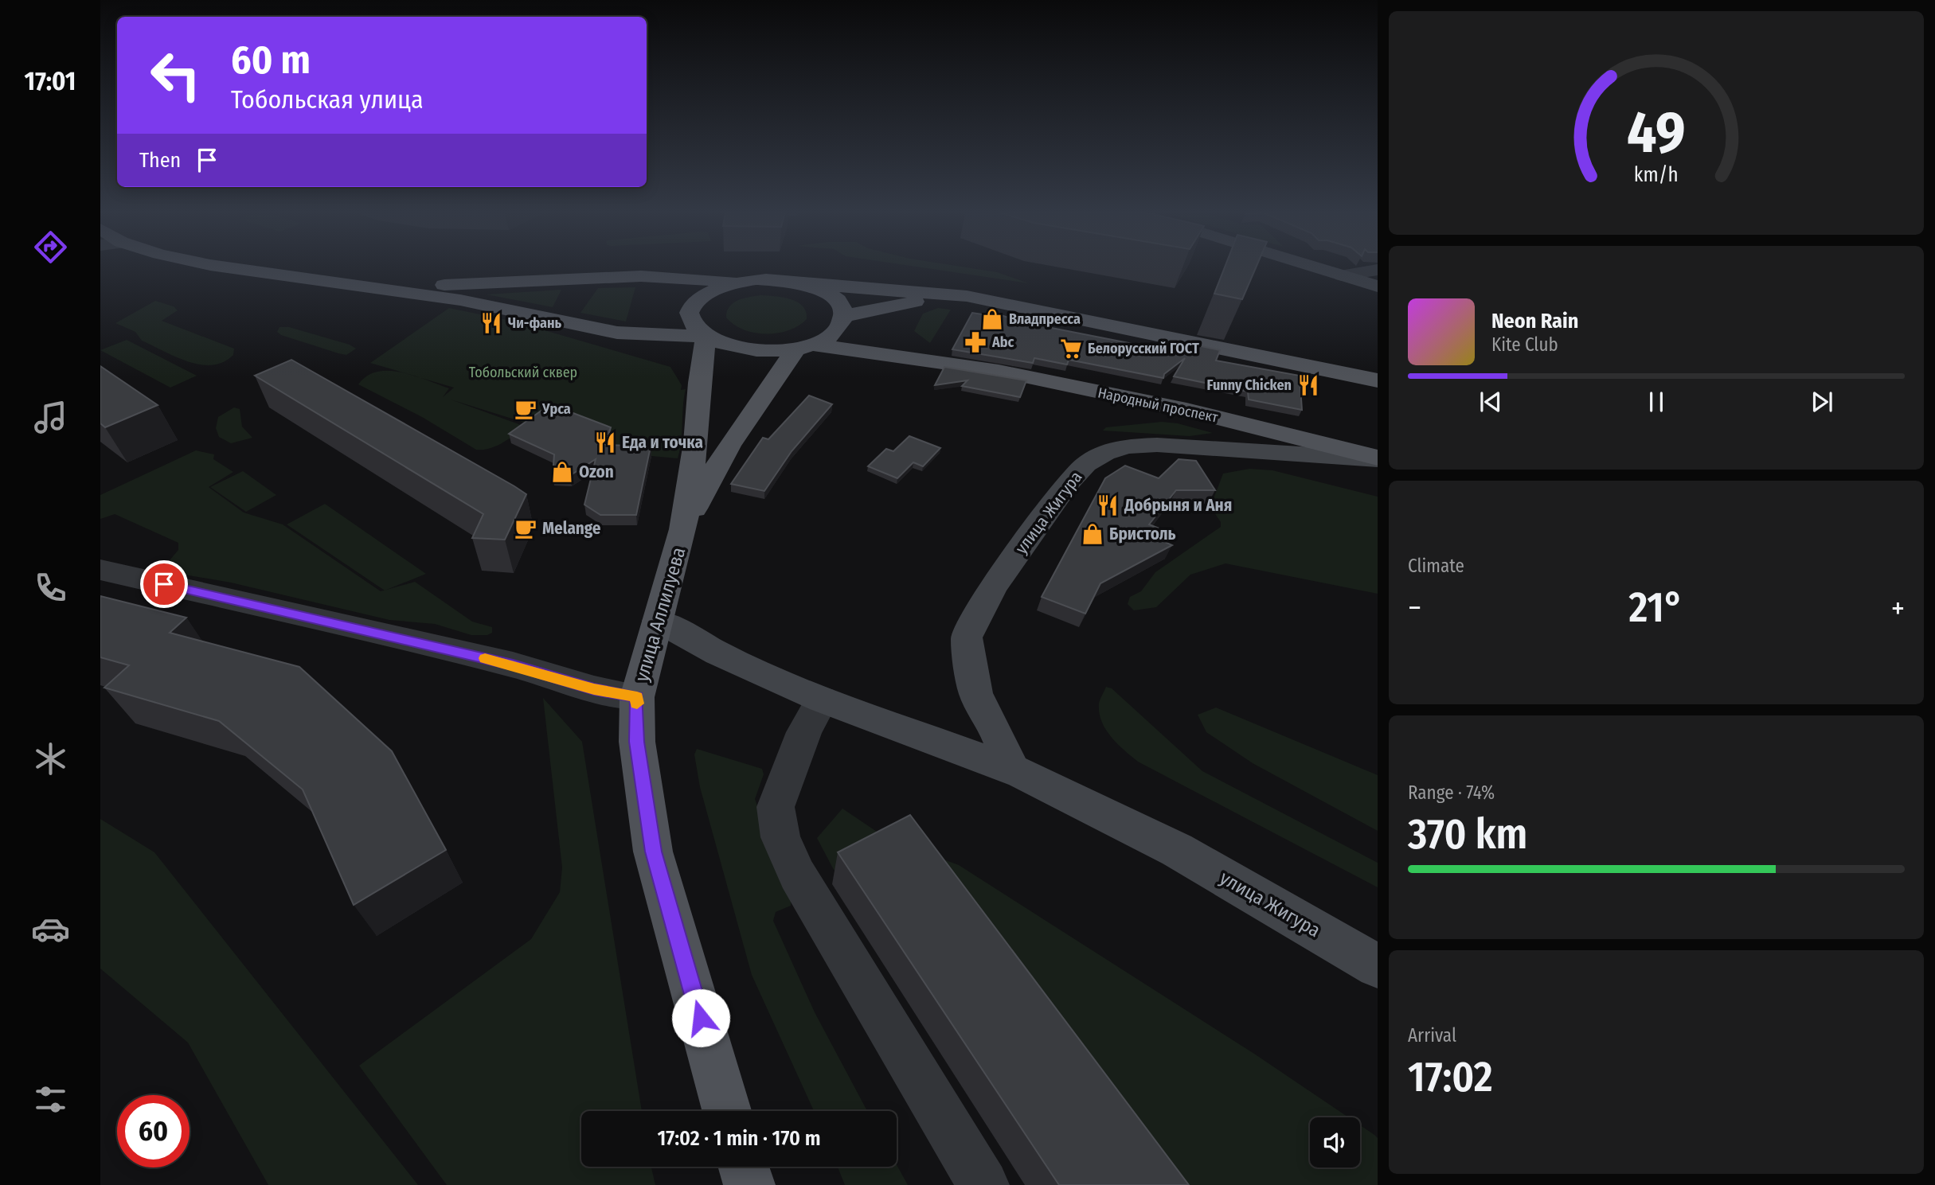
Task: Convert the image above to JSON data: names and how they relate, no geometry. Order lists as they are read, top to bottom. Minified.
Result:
{"streets":{"main road":["Народный проспект","улица Жигура","улица Аллилуева"]},"crossings":[["Народный проспект","улица Жигура"],["Народный проспект","улица Аллилуева"],["улица Жигура","улица Аллилуева"]],"parks":["Тобольский сквер"],"places":{"shop":["Владпресса","Ozon","Бристоль"],"restaurant":["Чи-фань","Funny Chicken","Еда и точка","Добрыня и Аня"],"pharmacy":["Abc"],"supermarket":["Белорусский ГОСТ"],"cafe":["Урса","Melange"]},"page":{"tabs":"17:01","turn":["60 m","Тобольская улица"],"then":"Then","song":["Neon Rain","Kite Club"],"tile":["Climate",["Range · 74%","370 km"],["Arrival","17:02"]],"heat":["−","21°","+"],"limit":"60","trip":"17:02 · 1 min · 170 m","gauge":["49","km/h"]}}
